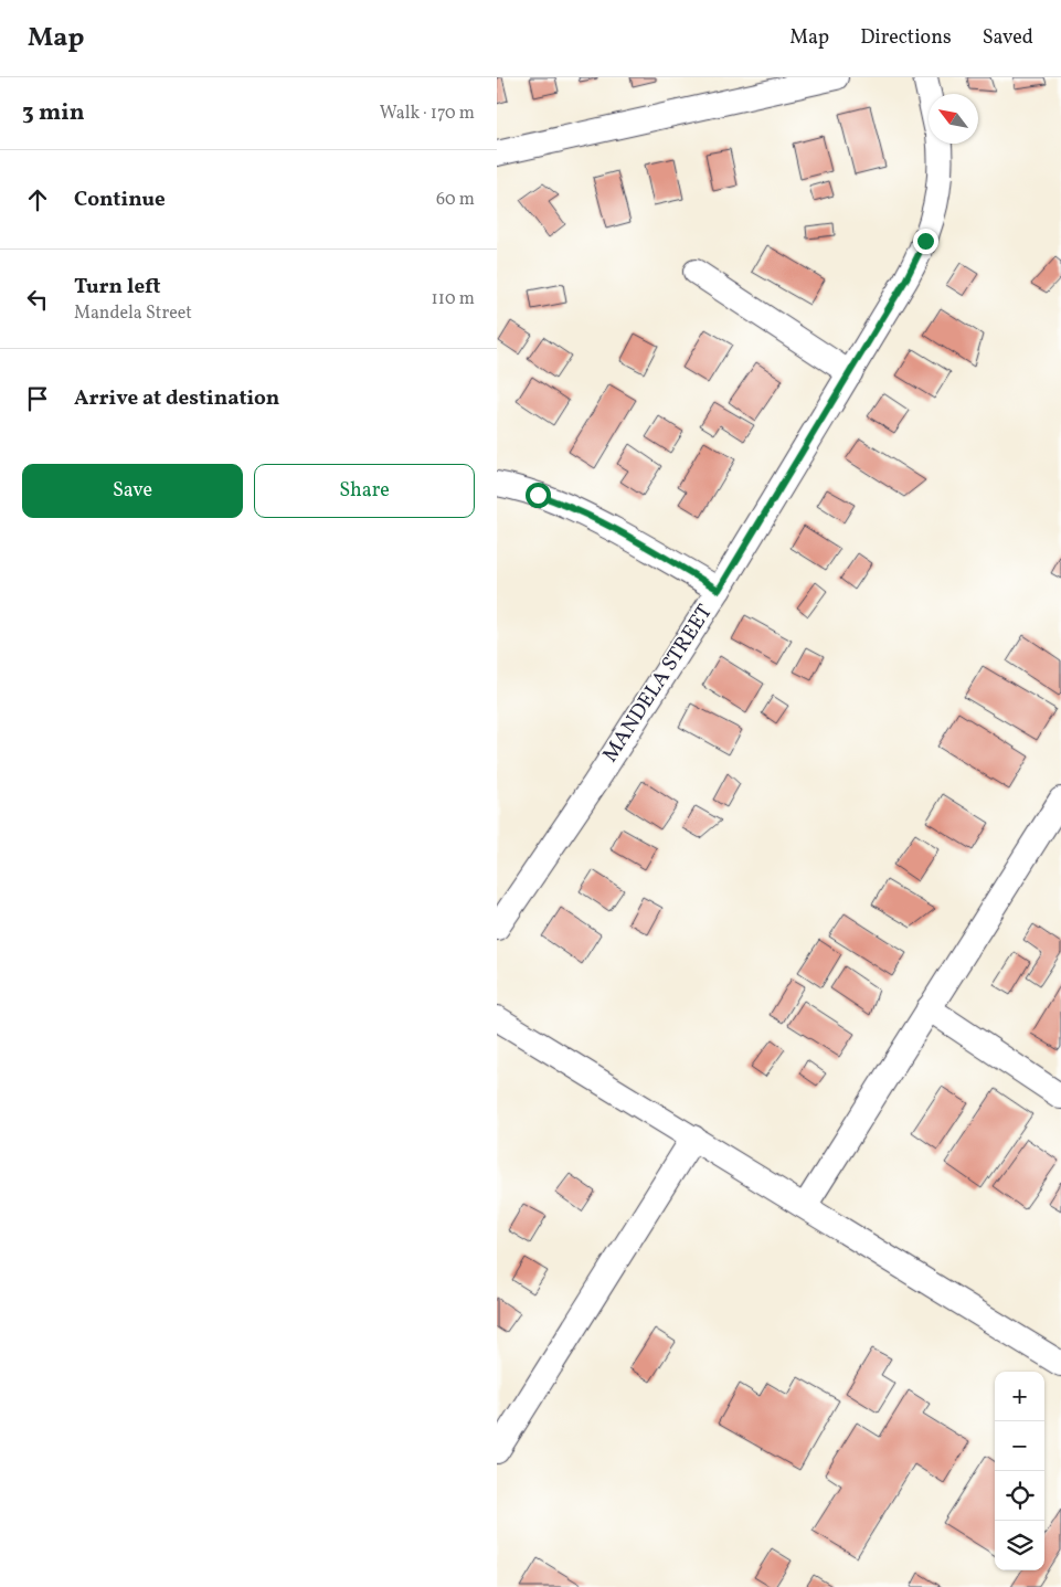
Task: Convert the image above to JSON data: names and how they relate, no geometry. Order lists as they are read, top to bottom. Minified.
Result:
{"streets":{"street":["MANDELA STREET"]},"north":"top left","page":{"header":"Map","nav":["Map","Directions","Saved"],"heading":["3 min","Walk · 170 m"],"list":[["Continue","60 m"],["Turn left","Mandela Street","110 m"],"Arrive at destination"],"buttons":["Save","Share"],"map_buttons":["+","−"]}}
